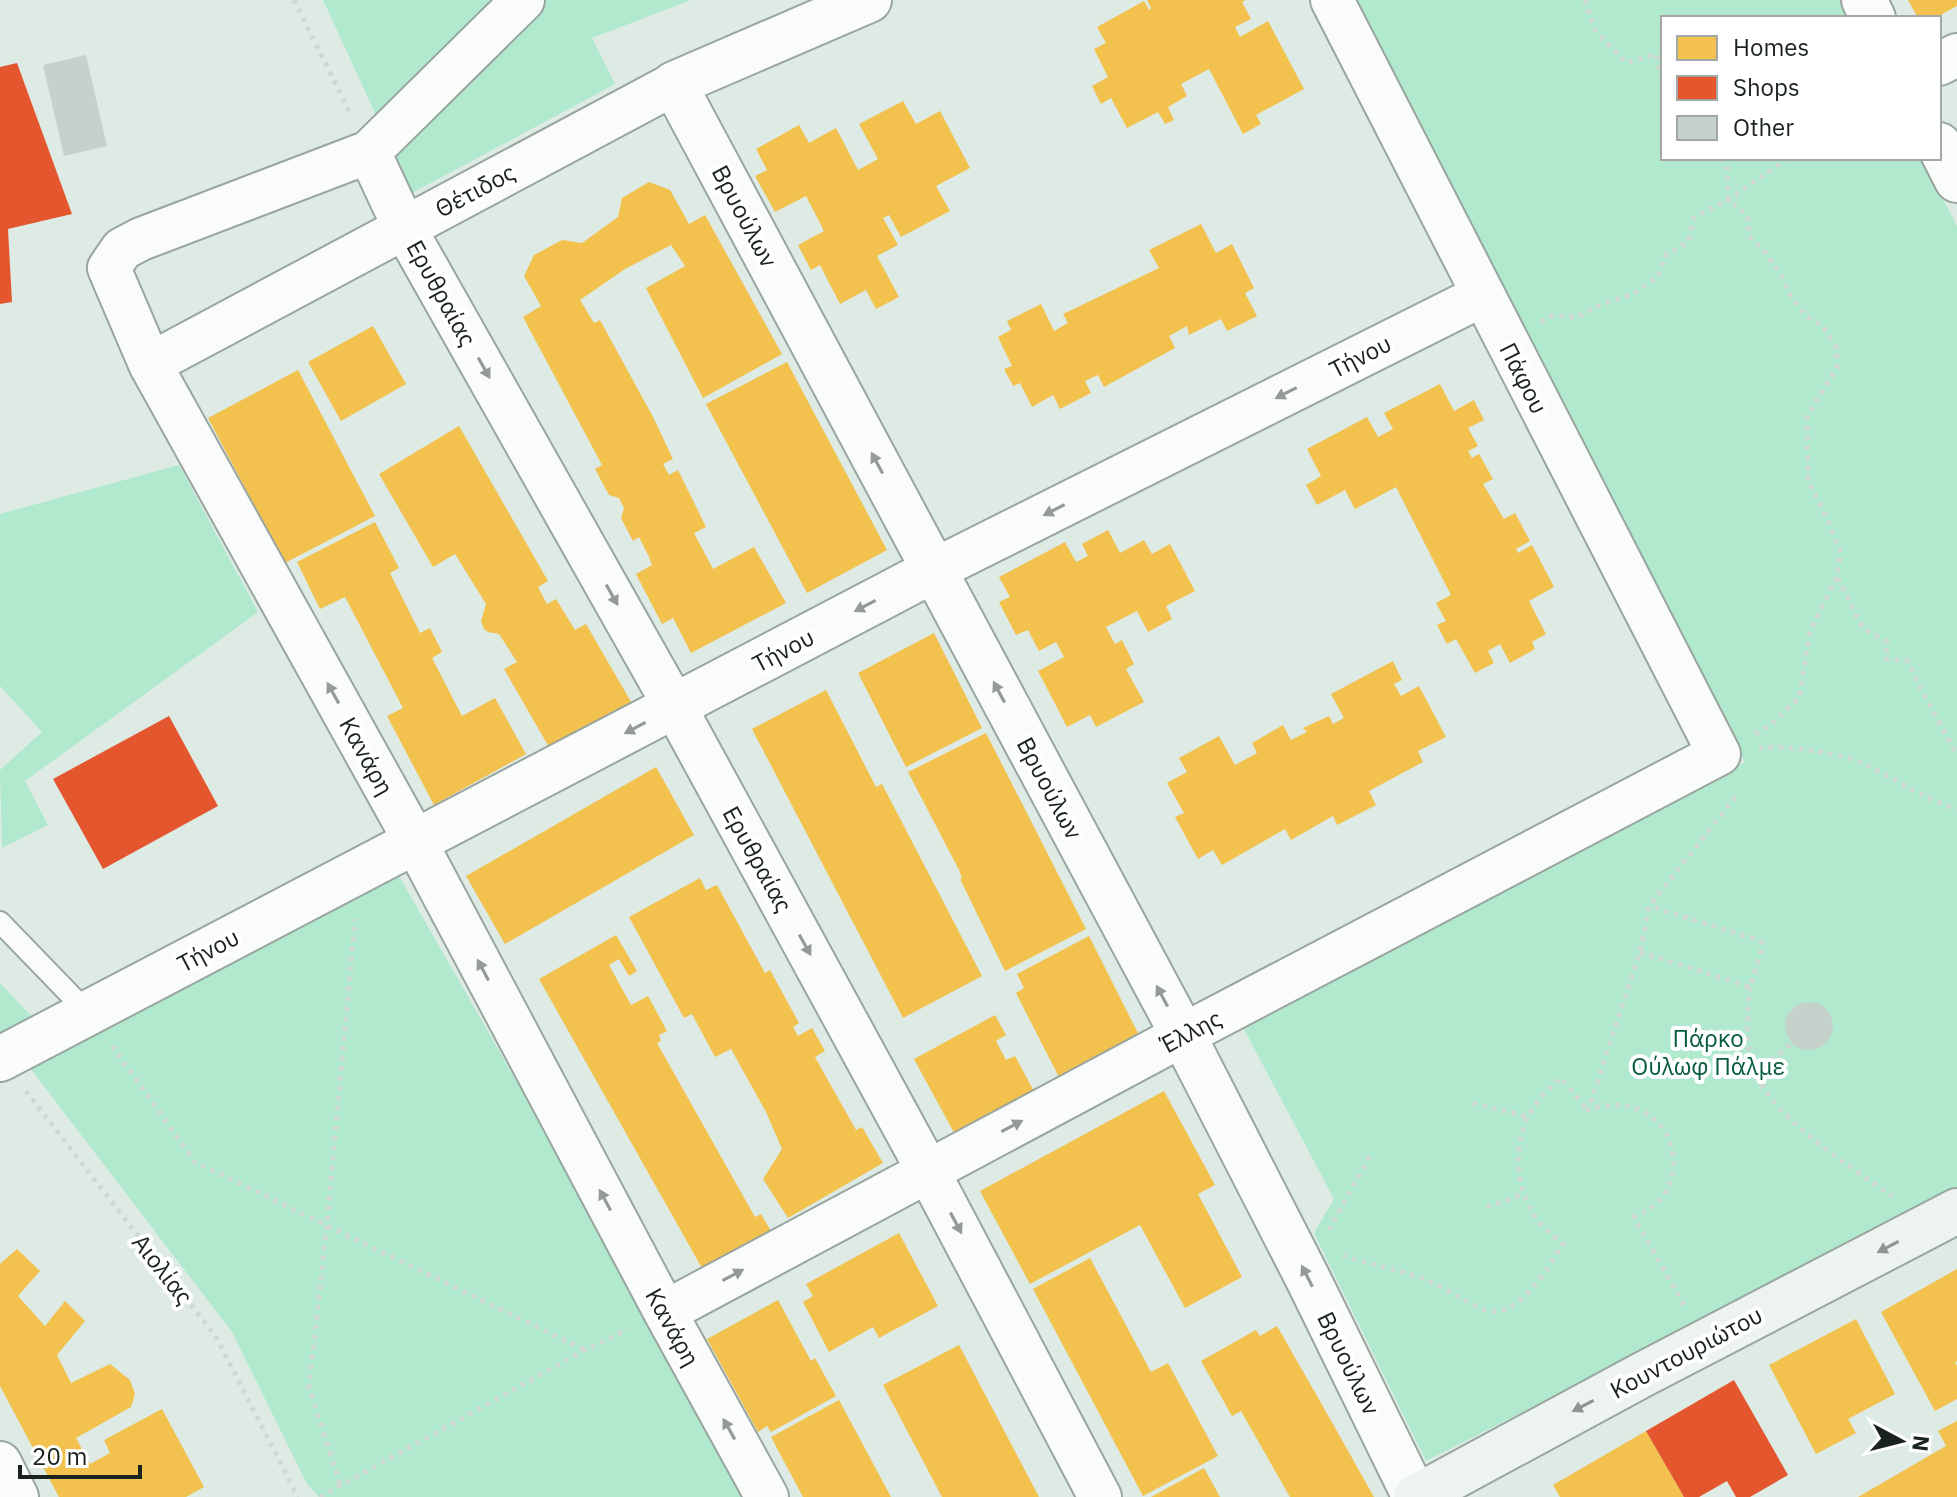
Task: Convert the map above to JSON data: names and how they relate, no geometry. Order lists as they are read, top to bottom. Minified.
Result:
{"streets":{"main road":["Κουντουριώτου"],"street":["Θέτιδος","Βρυούλων","Ερυθραίας","Τήνου","Πάφου","Κανάρη","Έλλης"],"path":["Αιολίας"]},"crossings":[["Θέτιδος","Βρυούλων"],["Θέτιδος","Ερυθραίας"],["Θέτιδος","Κανάρη"],["Βρυούλων","Τήνου"],["Βρυούλων","Έλλης"],["Βρυούλων","Κουντουριώτου"],["Ερυθραίας","Τήνου"],["Ερυθραίας","Κανάρη"],["Ερυθραίας","Έλλης"],["Τήνου","Πάφου"],["Τήνου","Κανάρη"],["Τήνου","Αιολίας"],["Πάφου","Έλλης"],["Κανάρη","Έλλης"]],"one_way":["Βρυούλων","Ερυθραίας","Τήνου","Κανάρη","Έλλης","Κουντουριώτου"],"parks":["Πάρκο Ούλωφ Πάλμε"],"legend":["Homes","Shops","Other"],"scale_bar":"20 m","north":"right"}
